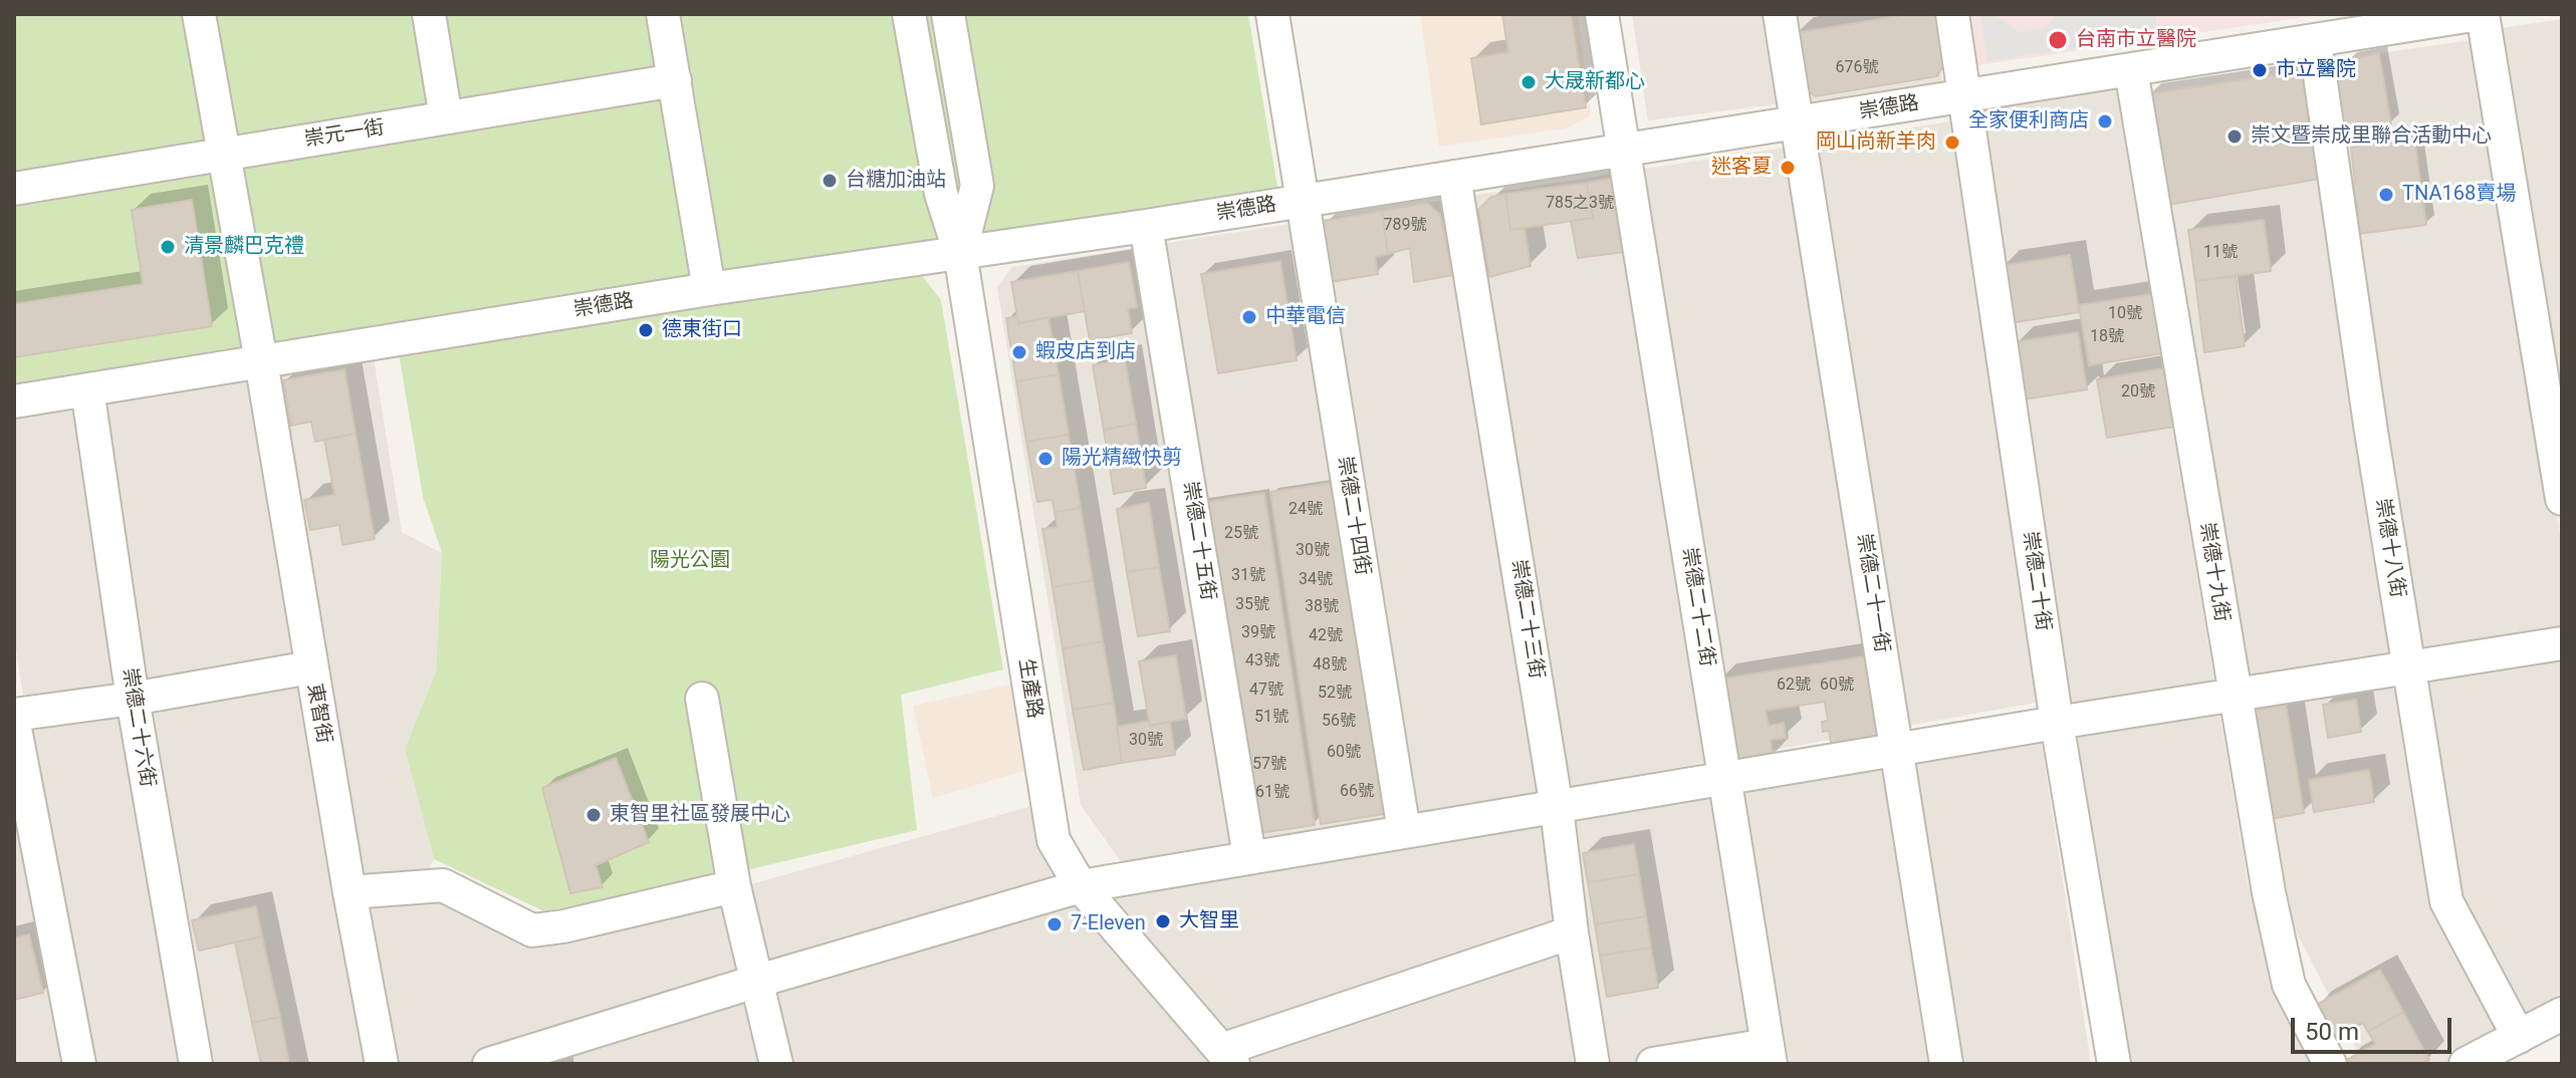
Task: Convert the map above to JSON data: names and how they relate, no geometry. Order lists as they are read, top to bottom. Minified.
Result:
{"streets":{"street":["崇德路","崇元一街","崇德二十四街","崇德二十五街","崇德十八街","崇德十九街","崇德二十街","崇德二十一街","崇德二十二街","崇德二十三街","生產路","東智街","崇德二十六街"]},"crossings":[["崇德路","崇德二十四街"],["崇德路","崇德二十五街"],["崇德路","崇德十八街"],["崇德路","崇德十九街"],["崇德路","崇德二十街"],["崇德路","崇德二十一街"],["崇德路","崇德二十二街"],["崇德路","崇德二十三街"],["崇德路","生產路"],["崇德路","東智街"],["崇德路","崇德二十六街"],["崇元一街","東智街"]],"parks":["陽光公園"],"places":["台南市立醫院","市立醫院","大晟新都心","全家便利商店","崇文暨崇成里聯合活動中心","岡山尚新羊肉","迷客夏","台糖加油站","TNA168賣場","清景麟巴克禮","中華電信","德東街口","蝦皮店到店","陽光精緻快剪","東智里社區發展中心","大智里","7-Eleven"],"house_numbers":["676號","785之3號","789號","11號","10號","18號","20號","24號","25號","30號","31號","34號","35號","38號","39號","42號","43號","48號","62號","60號","47號","52號","51號","56號","30號","60號","57號","66號","61號"],"scale_bar":"50 m"}
